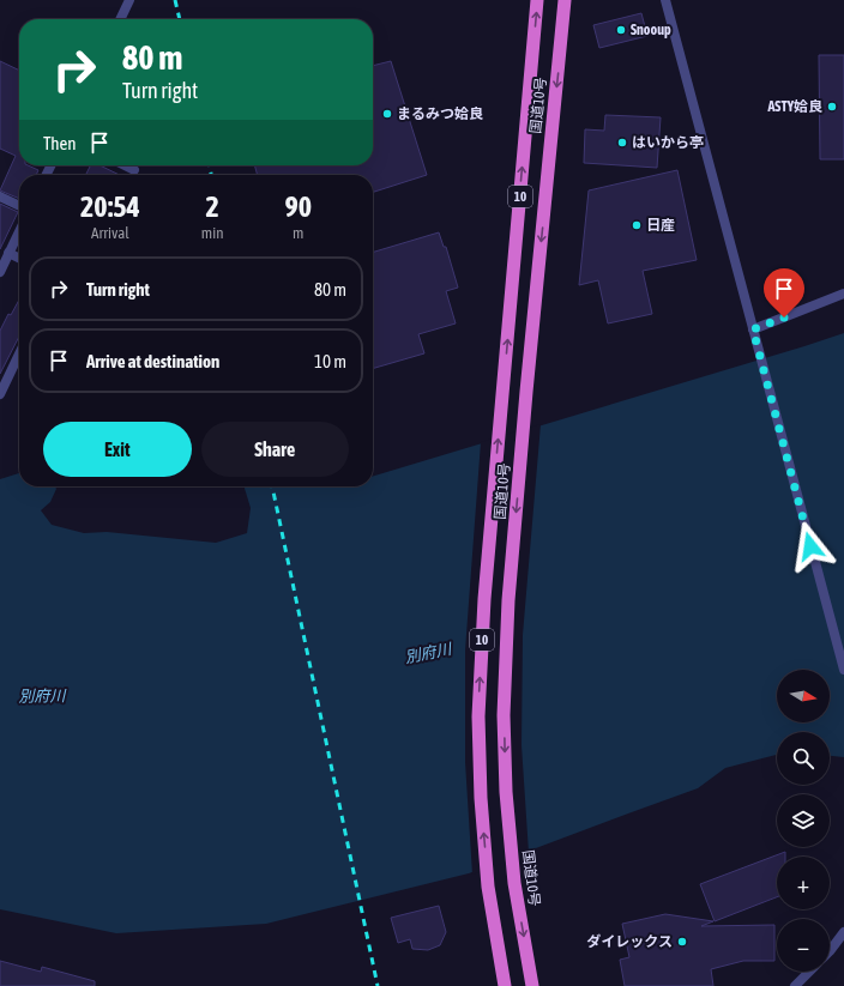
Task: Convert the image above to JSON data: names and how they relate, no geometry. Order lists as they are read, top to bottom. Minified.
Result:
{"streets":{"highway":["国道10号","10"]},"water":["別府川"],"places":["Snooup","ASTY姶良","まるみつ姶良","はいから亭","日産","ダイレックス"],"north":"right","page":{"turn":["80 m","Turn right"],"then":"Then","eta":["20:54","Arrival","2","min","90","m"],"list":[{"name":"Turn right","value":"80 m"},{"name":"Arrive at destination","value":"10 m"}],"buttons":["Exit","Share"],"map_buttons":["+","−"]}}
